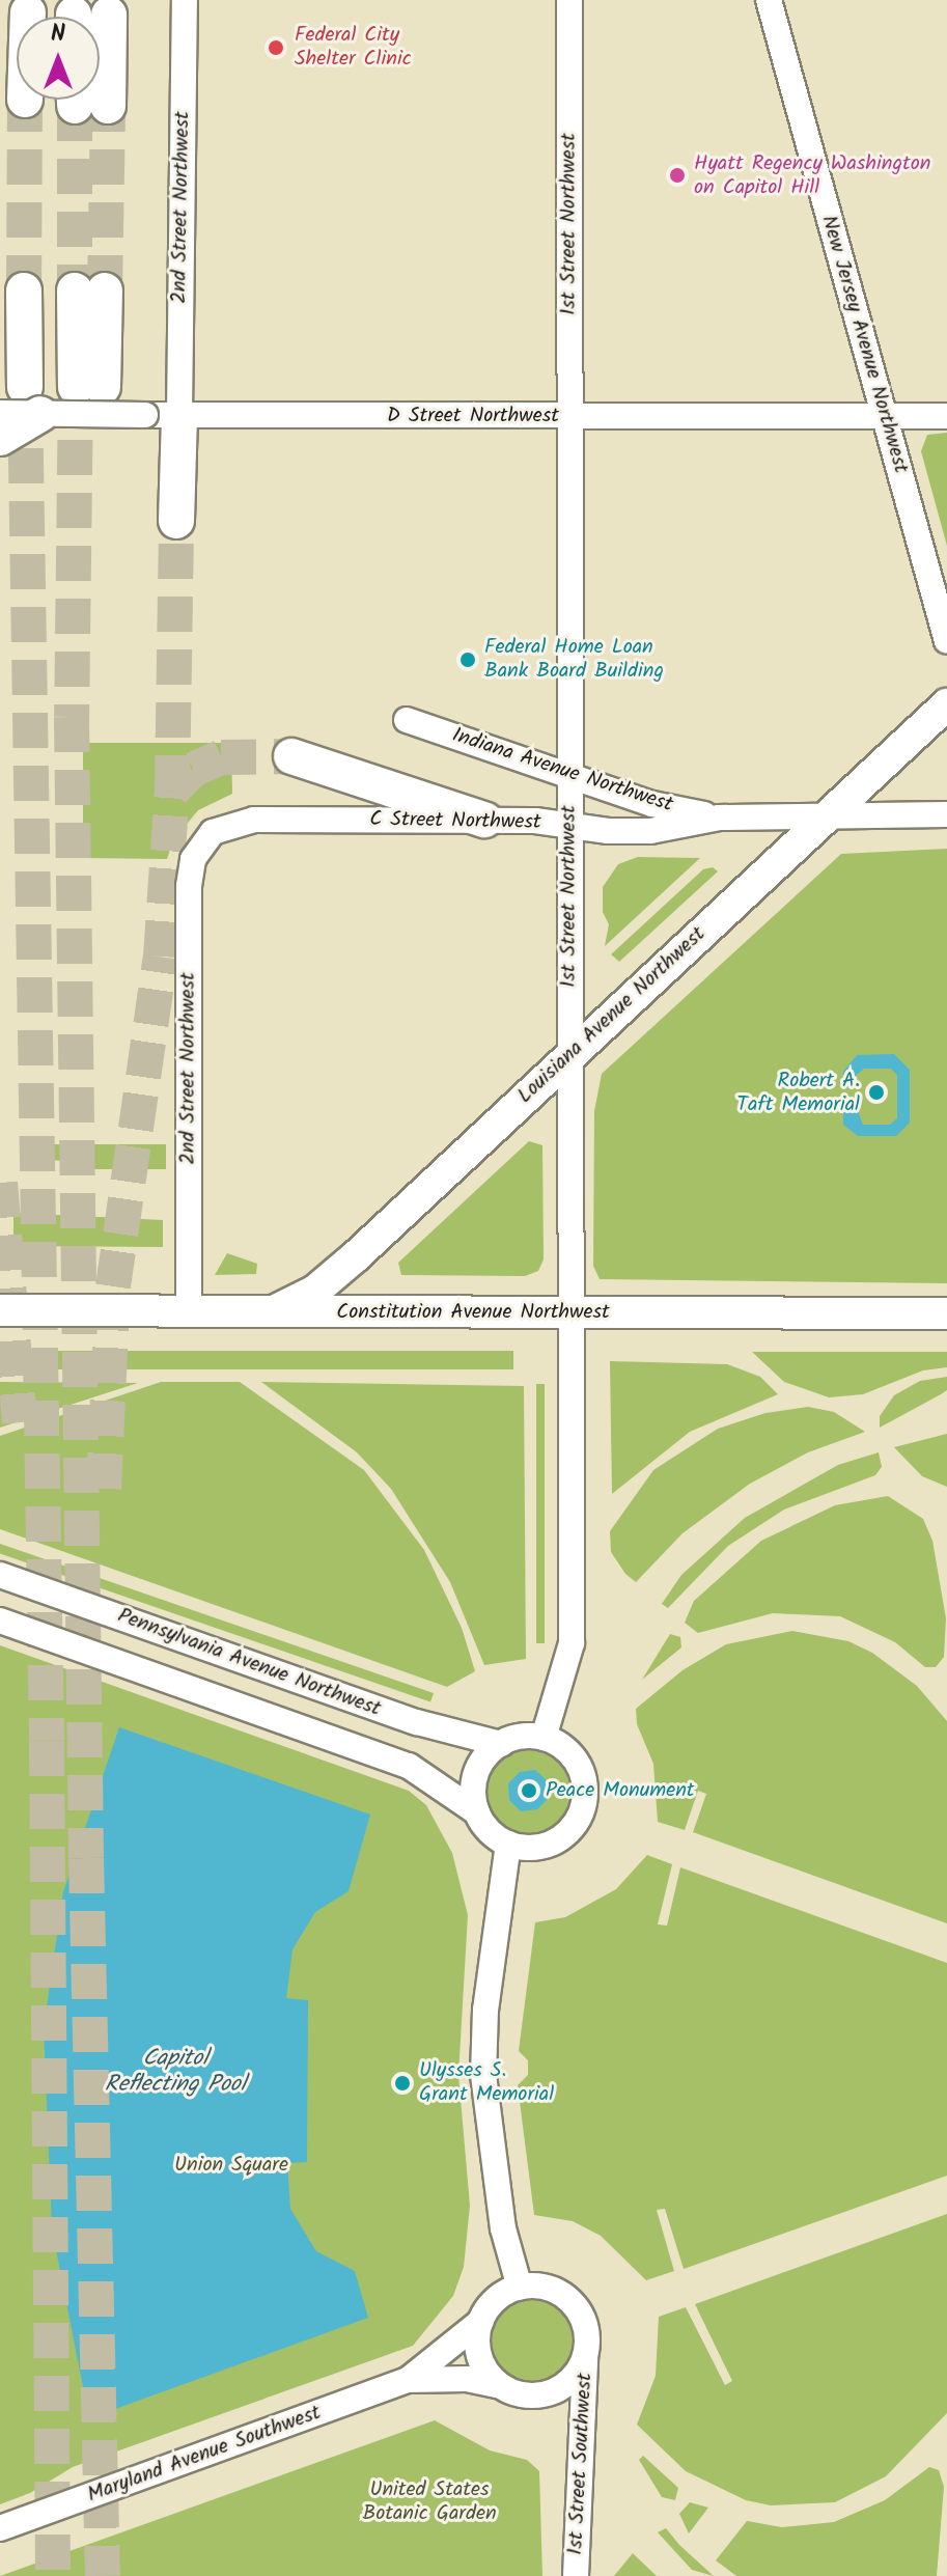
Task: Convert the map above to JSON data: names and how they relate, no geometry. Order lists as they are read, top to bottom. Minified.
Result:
{"streets":{"main road":["Louisiana Avenue Northwest","Constitution Avenue Northwest"],"street":["2nd Street Northwest","1st Street Northwest","New Jersey Avenue Northwest","D Street Northwest","Indiana Avenue Northwest","C Street Northwest","Pennsylvania Avenue Northwest","Maryland Avenue Southwest","1st Street Southwest"]},"crossings":[["2nd Street Northwest","D Street Northwest"],["2nd Street Northwest","C Street Northwest"],["2nd Street Northwest","Constitution Avenue Northwest"],["1st Street Northwest","D Street Northwest"],["1st Street Northwest","Indiana Avenue Northwest"],["1st Street Northwest","C Street Northwest"],["1st Street Northwest","Louisiana Avenue Northwest"],["1st Street Northwest","Constitution Avenue Northwest"],["1st Street Northwest","Pennsylvania Avenue Northwest"],["New Jersey Avenue Northwest","D Street Northwest"],["Indiana Avenue Northwest","C Street Northwest"],["C Street Northwest","Louisiana Avenue Northwest"],["Louisiana Avenue Northwest","Constitution Avenue Northwest"],["Maryland Avenue Southwest","1st Street Southwest"]],"water":["Capitol Reflecting Pool"],"parks":["Union Square","United States Botanic Garden"],"places":["Federal City Shelter Clinic","Hyatt Regency Washington on Capitol Hill","Federal Home Loan Bank Board Building","Robert A. Taft Memorial","Peace Monument","Ulysses S. Grant Memorial"],"north":"top"}
